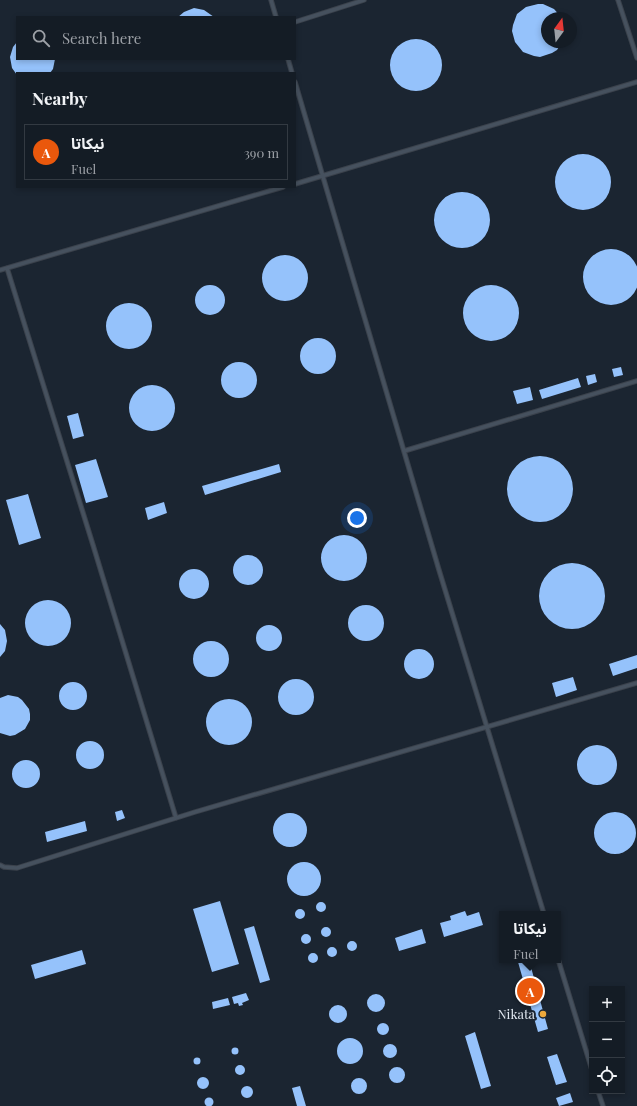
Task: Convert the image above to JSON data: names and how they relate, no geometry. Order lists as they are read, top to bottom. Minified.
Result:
{"places":["Nikata"],"north":"top","page":{"search":"Search here","heading":"Nearby","list":[{"mark":"A","name":"نيكاتا","note":"Fuel","value":"390 m"}],"popup":["نيكاتا","Fuel"],"pins":"A","map_buttons":["+","−"]}}
